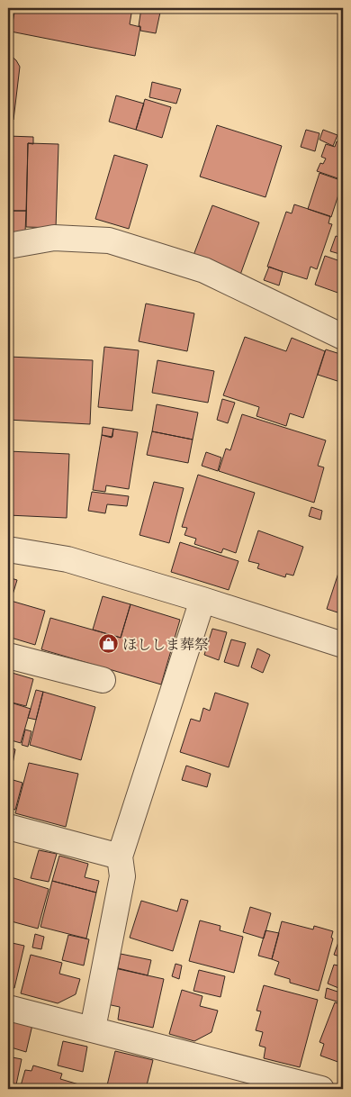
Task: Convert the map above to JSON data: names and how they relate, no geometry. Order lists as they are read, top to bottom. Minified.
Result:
{"places":{"shop":["ほししま葬祭"]}}
